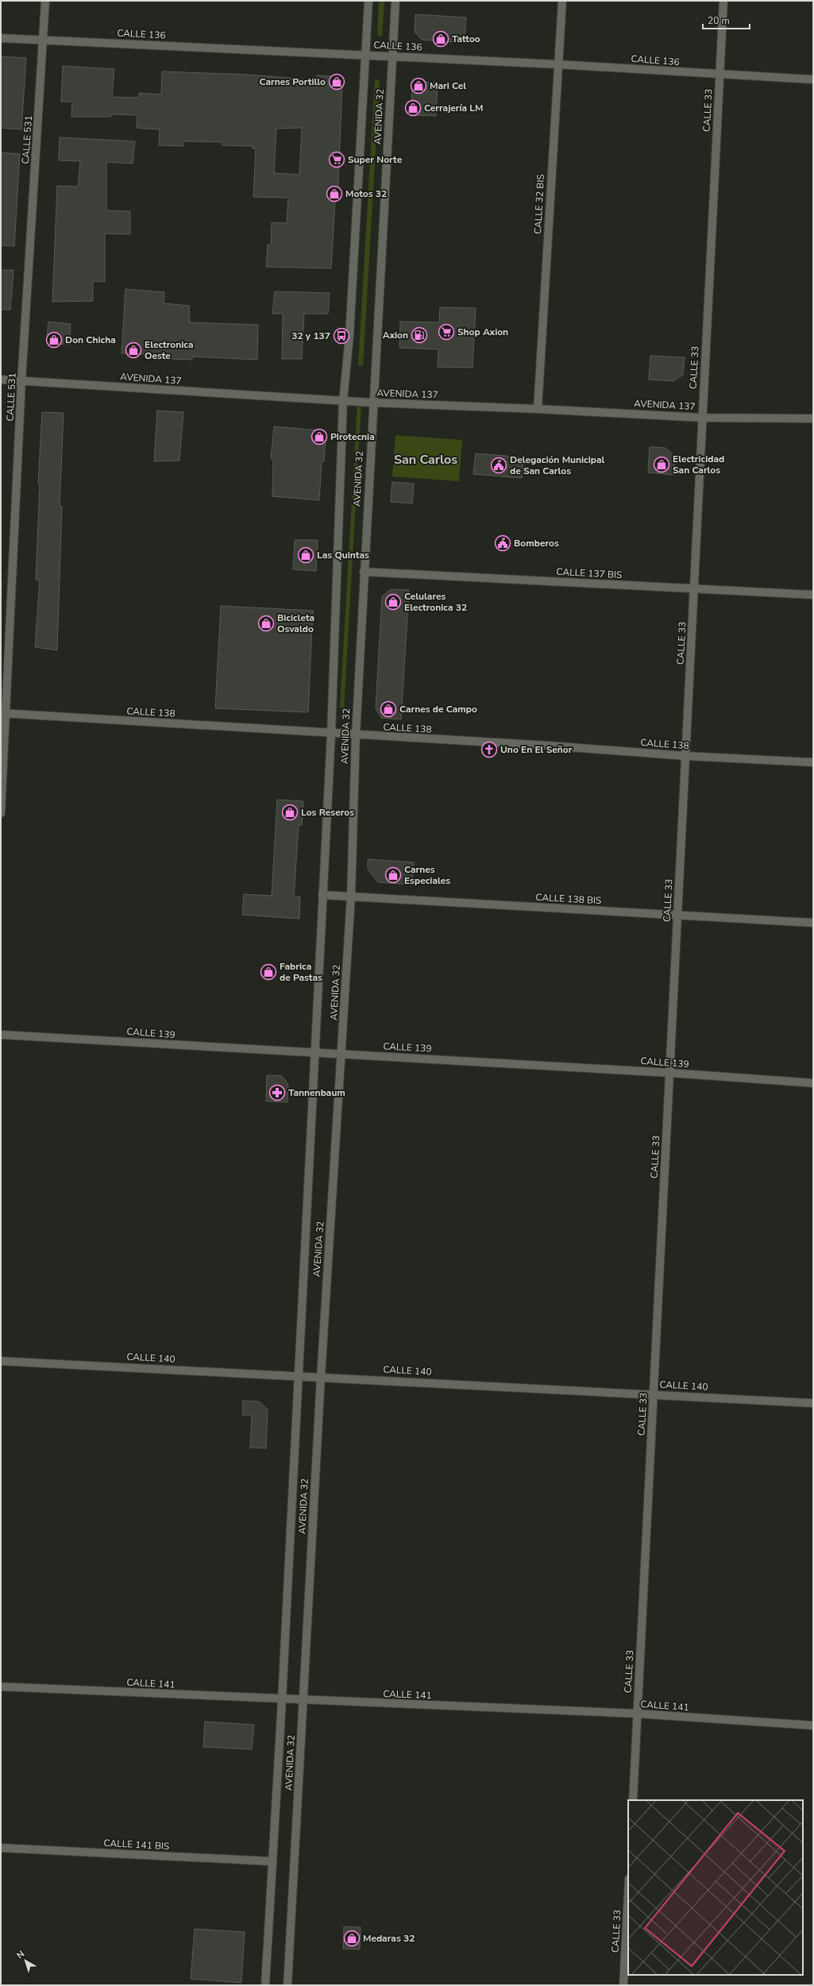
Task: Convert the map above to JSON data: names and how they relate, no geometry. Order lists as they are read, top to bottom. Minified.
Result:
{"streets":{"street":["CALLE 136","CALLE 33","AVENIDA 32","CALLE 531","CALLE 32 BIS","AVENIDA 137","CALLE 137 BIS","CALLE 138","CALLE 138 BIS","CALLE 139","CALLE 140","CALLE 141","CALLE 141 BIS"]},"crossings":[["CALLE 136","CALLE 33"],["CALLE 136","AVENIDA 32"],["CALLE 136","CALLE 531"],["CALLE 136","CALLE 32 BIS"],["CALLE 33","AVENIDA 137"],["CALLE 33","CALLE 137 BIS"],["CALLE 33","CALLE 138"],["CALLE 33","CALLE 138 BIS"],["CALLE 33","CALLE 139"],["CALLE 33","CALLE 140"],["CALLE 33","CALLE 141"],["AVENIDA 32","AVENIDA 137"],["AVENIDA 32","CALLE 137 BIS"],["AVENIDA 32","CALLE 138"],["AVENIDA 32","CALLE 138 BIS"],["AVENIDA 32","CALLE 139"],["AVENIDA 32","CALLE 140"],["AVENIDA 32","CALLE 141"],["AVENIDA 32","CALLE 141 BIS"],["CALLE 531","AVENIDA 137"],["CALLE 531","CALLE 138"],["CALLE 32 BIS","AVENIDA 137"]],"districts":["San Carlos"],"places":{"shop":["Tattoo","Carnes Portillo","Mari Cel","Cerrajería LM","Motos 32","Don Chicha","Electronica Oeste","Pirotecnia","Electricidad San Carlos","Las Quintas","Celulares Electronica 32","Bicicleta Osvaldo","Carnes de Campo","Los Reseros","Carnes Especiales","Fabrica de Pastas","Medaras 32"],"supermarket":["Super Norte","Shop Axion"],"fuel station":["Axion"],"bus stop":["32 y 137"],"public building":["Delegación Municipal de San Carlos","Bomberos"],"church":["Uno En El Señor"],"pharmacy":["Tannenbaum"]},"scale_bar":"20 m","north":"top left"}
